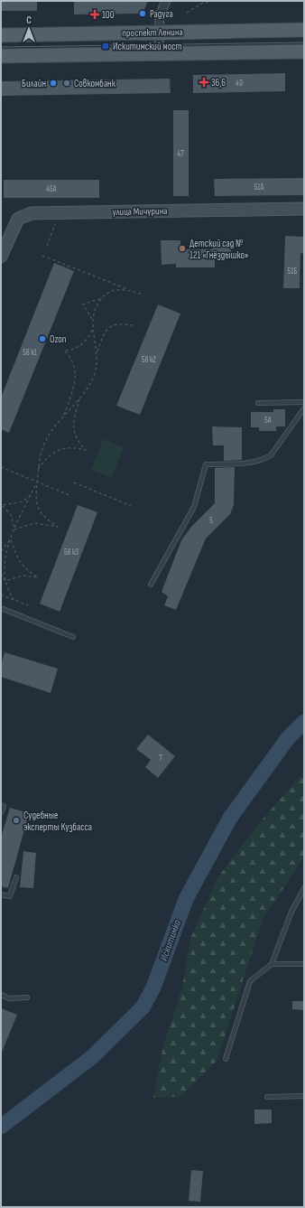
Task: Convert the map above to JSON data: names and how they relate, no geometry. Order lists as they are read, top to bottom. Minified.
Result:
{"streets":{"main road":["проспект Ленина"],"street":["улица Мичурина"]},"water":["Искитимка"],"places":{"other":["Радуга","Билайн","Совкомбанк","Детский сад № 121 «Гнёздышко»","Ozon","Судебные эксперты Кузбасса"],"health":["100","36,6"],"transit":["Искитимский мост"]},"house_numbers":["49","47","51А","45А","51Б","58 к1","58 к2","5А","5","58 к3","7"],"north":"top"}
